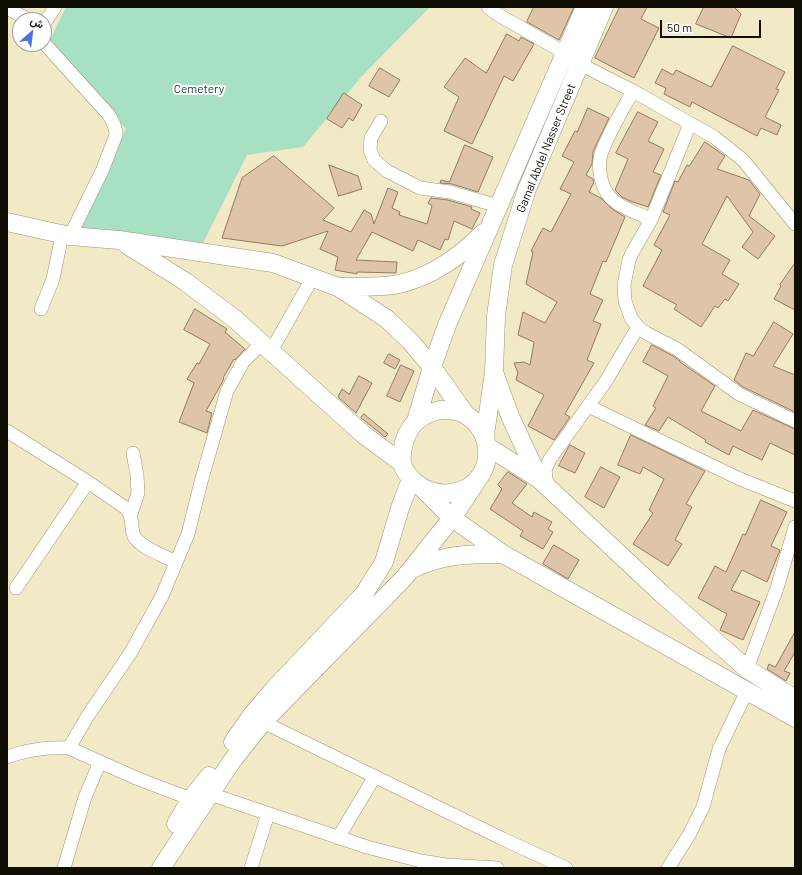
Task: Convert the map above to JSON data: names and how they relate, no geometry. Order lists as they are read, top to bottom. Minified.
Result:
{"streets":{"main road":["Gamal Abdel Nasser Street"]},"parks":["Cemetery"],"scale_bar":"50 m","north":"top right"}
